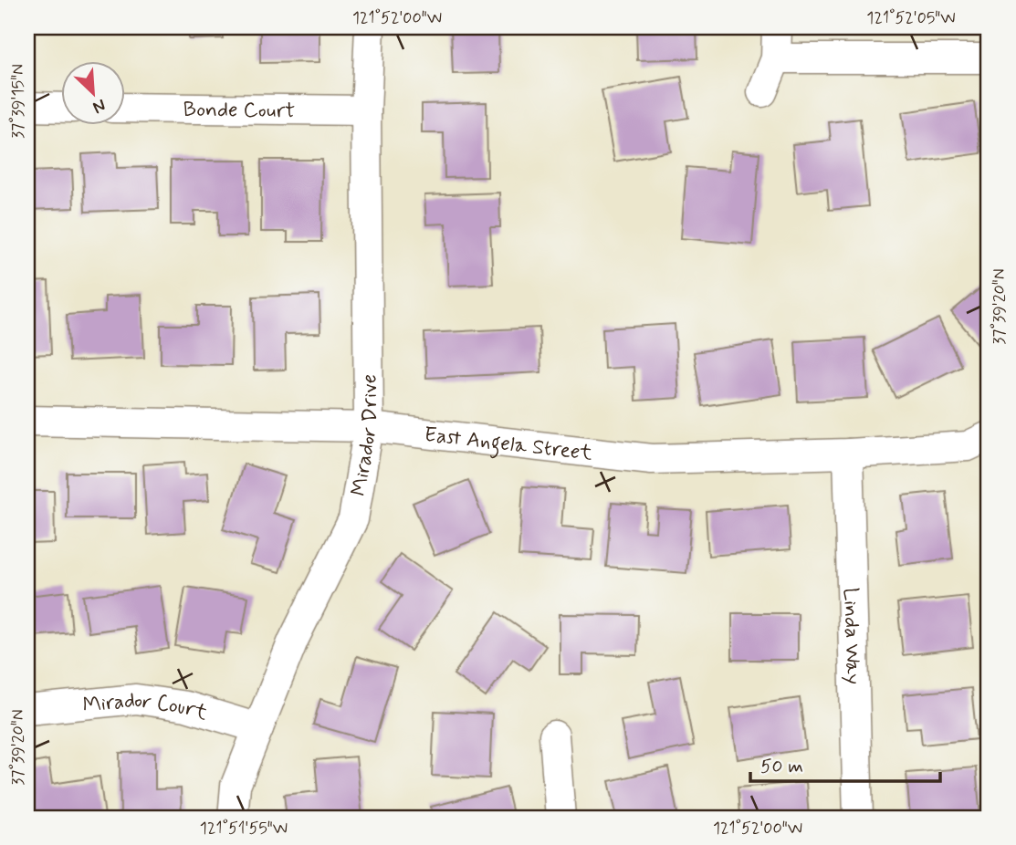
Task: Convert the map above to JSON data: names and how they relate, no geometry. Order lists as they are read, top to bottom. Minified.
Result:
{"streets":{"street":["Bonde Court","Mirador Drive","East Angela Street","Linda Way","Mirador Court"]},"crossings":[["Bonde Court","Mirador Drive"],["Mirador Drive","East Angela Street"],["Mirador Drive","Mirador Court"],["East Angela Street","Linda Way"]],"scale_bar":"50 m","north":"bottom right","coordinates":["121°52'00\"W","121°52'05\"W","37°39'15\"N","37°39'20\"N","121°51'55\"W"]}
